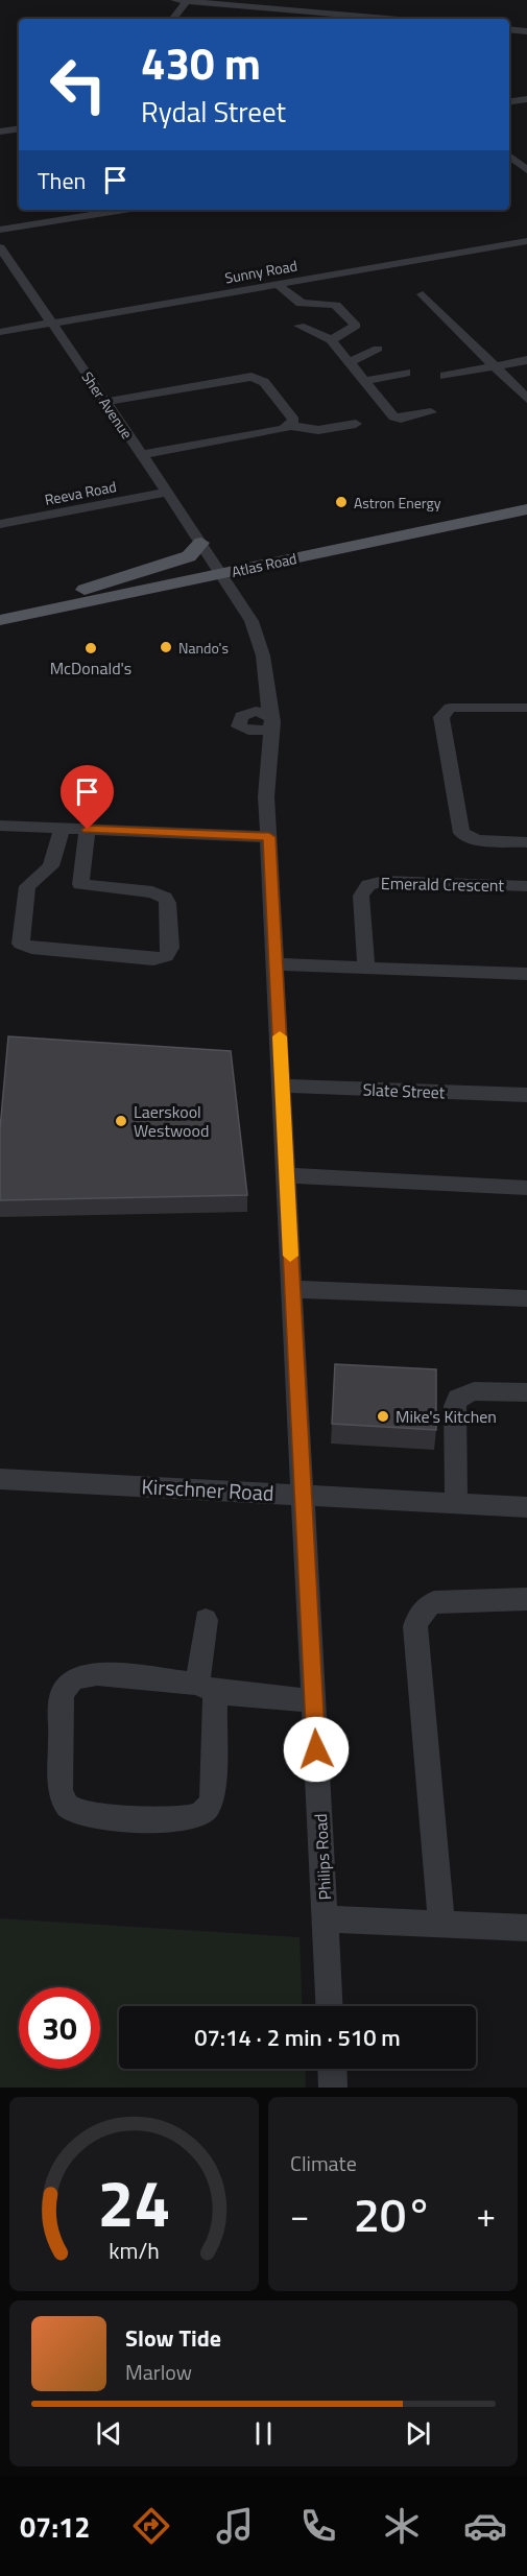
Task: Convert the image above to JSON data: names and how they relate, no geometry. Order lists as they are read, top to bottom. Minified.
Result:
{"streets":{"main road":["Atlas Road"],"street":["Sunny Road","Sher Avenue","Reeva Road","Emerald Crescent","Slate Street","Kirschner Road","Philips Road"]},"crossings":[["Sunny Road","Sher Avenue"],["Sher Avenue","Reeva Road"],["Sher Avenue","Atlas Road"],["Sher Avenue","Philips Road"],["Atlas Road","Philips Road"],["Slate Street","Philips Road"],["Kirschner Road","Philips Road"]],"places":["Astron Energy","Nando's","McDonald's","Laerskool Westwood","Mike's Kitchen"],"page":{"turn":["430 m","Rydal Street"],"then":"Then","limit":"30","trip":"07:14 · 2 min · 510 m","tile":"Climate","heat":["−","20°","+"],"song":["Slow Tide","Marlow"],"tabs":"07:12","gauge":["24","km/h"]}}
